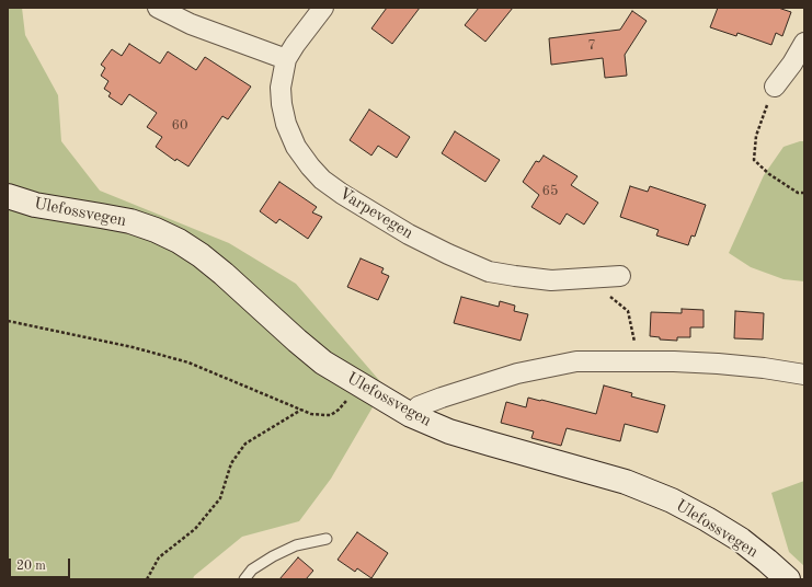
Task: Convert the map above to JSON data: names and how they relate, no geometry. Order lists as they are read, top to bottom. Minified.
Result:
{"streets":{"street":["Ulefossvegen","Varpevegen"]},"house_numbers":["7","60","65"],"scale_bar":"20 m"}
